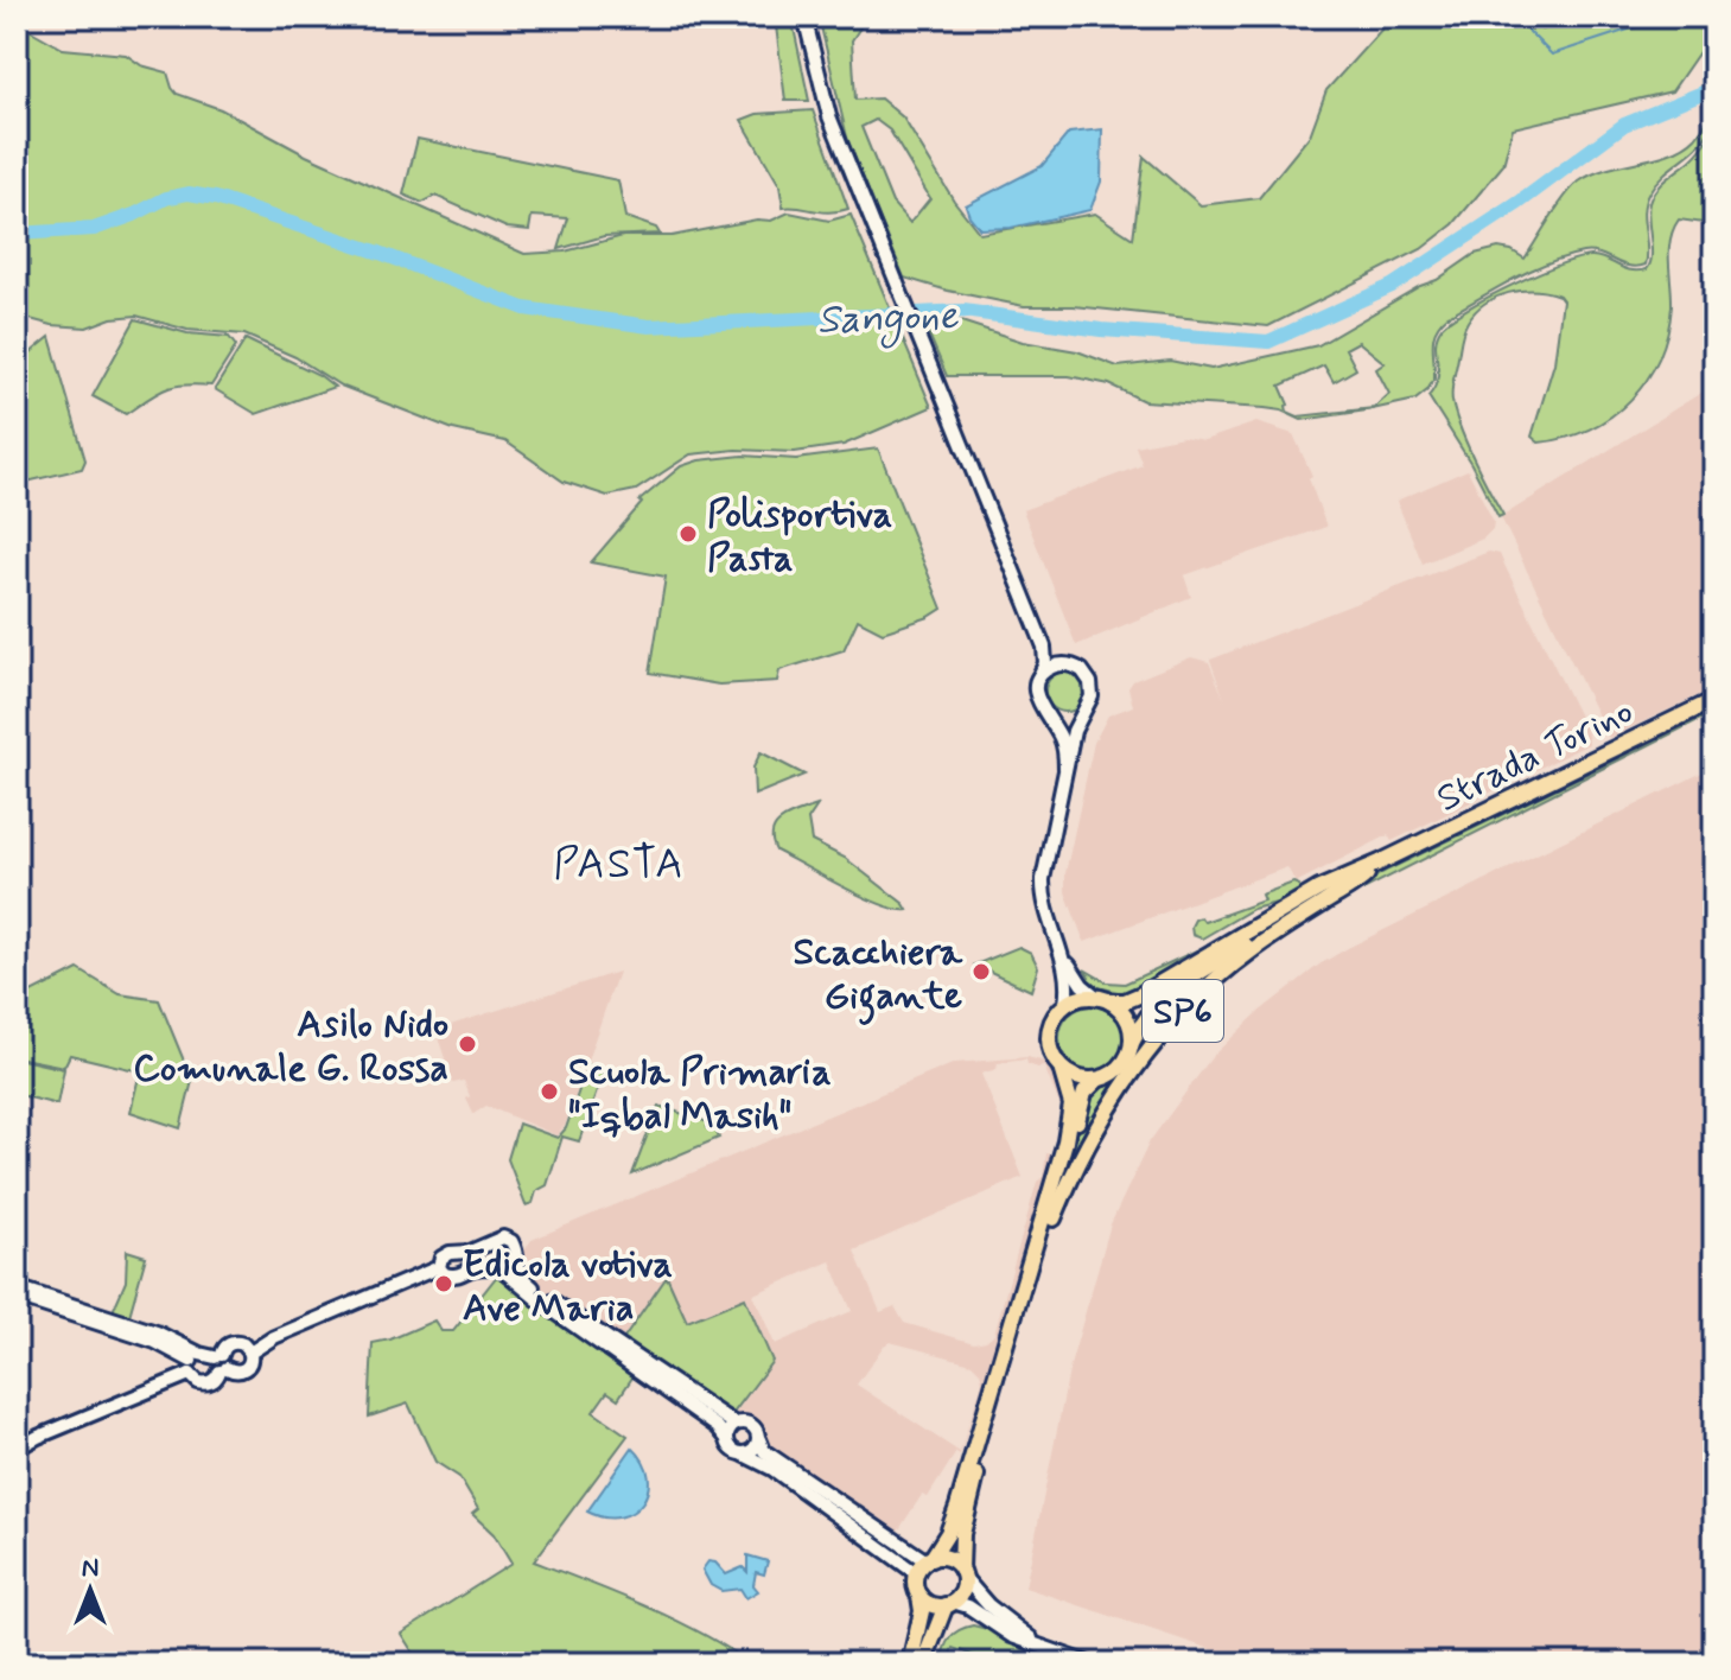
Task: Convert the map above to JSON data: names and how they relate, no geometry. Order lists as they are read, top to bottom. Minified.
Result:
{"streets":{"main road":["Strada Torino","SP6"]},"crossings":[["Strada Torino","SP6"]],"districts":["PASTA"],"water":["Sangone"],"places":["Polisportiva Pasta","Scacchiera Gigante","Asilo Nido Comunale G. Rossa","Scuola Primaria \"Iqbal Masih\"","Edicola votiva Ave Maria"],"north":"top"}
